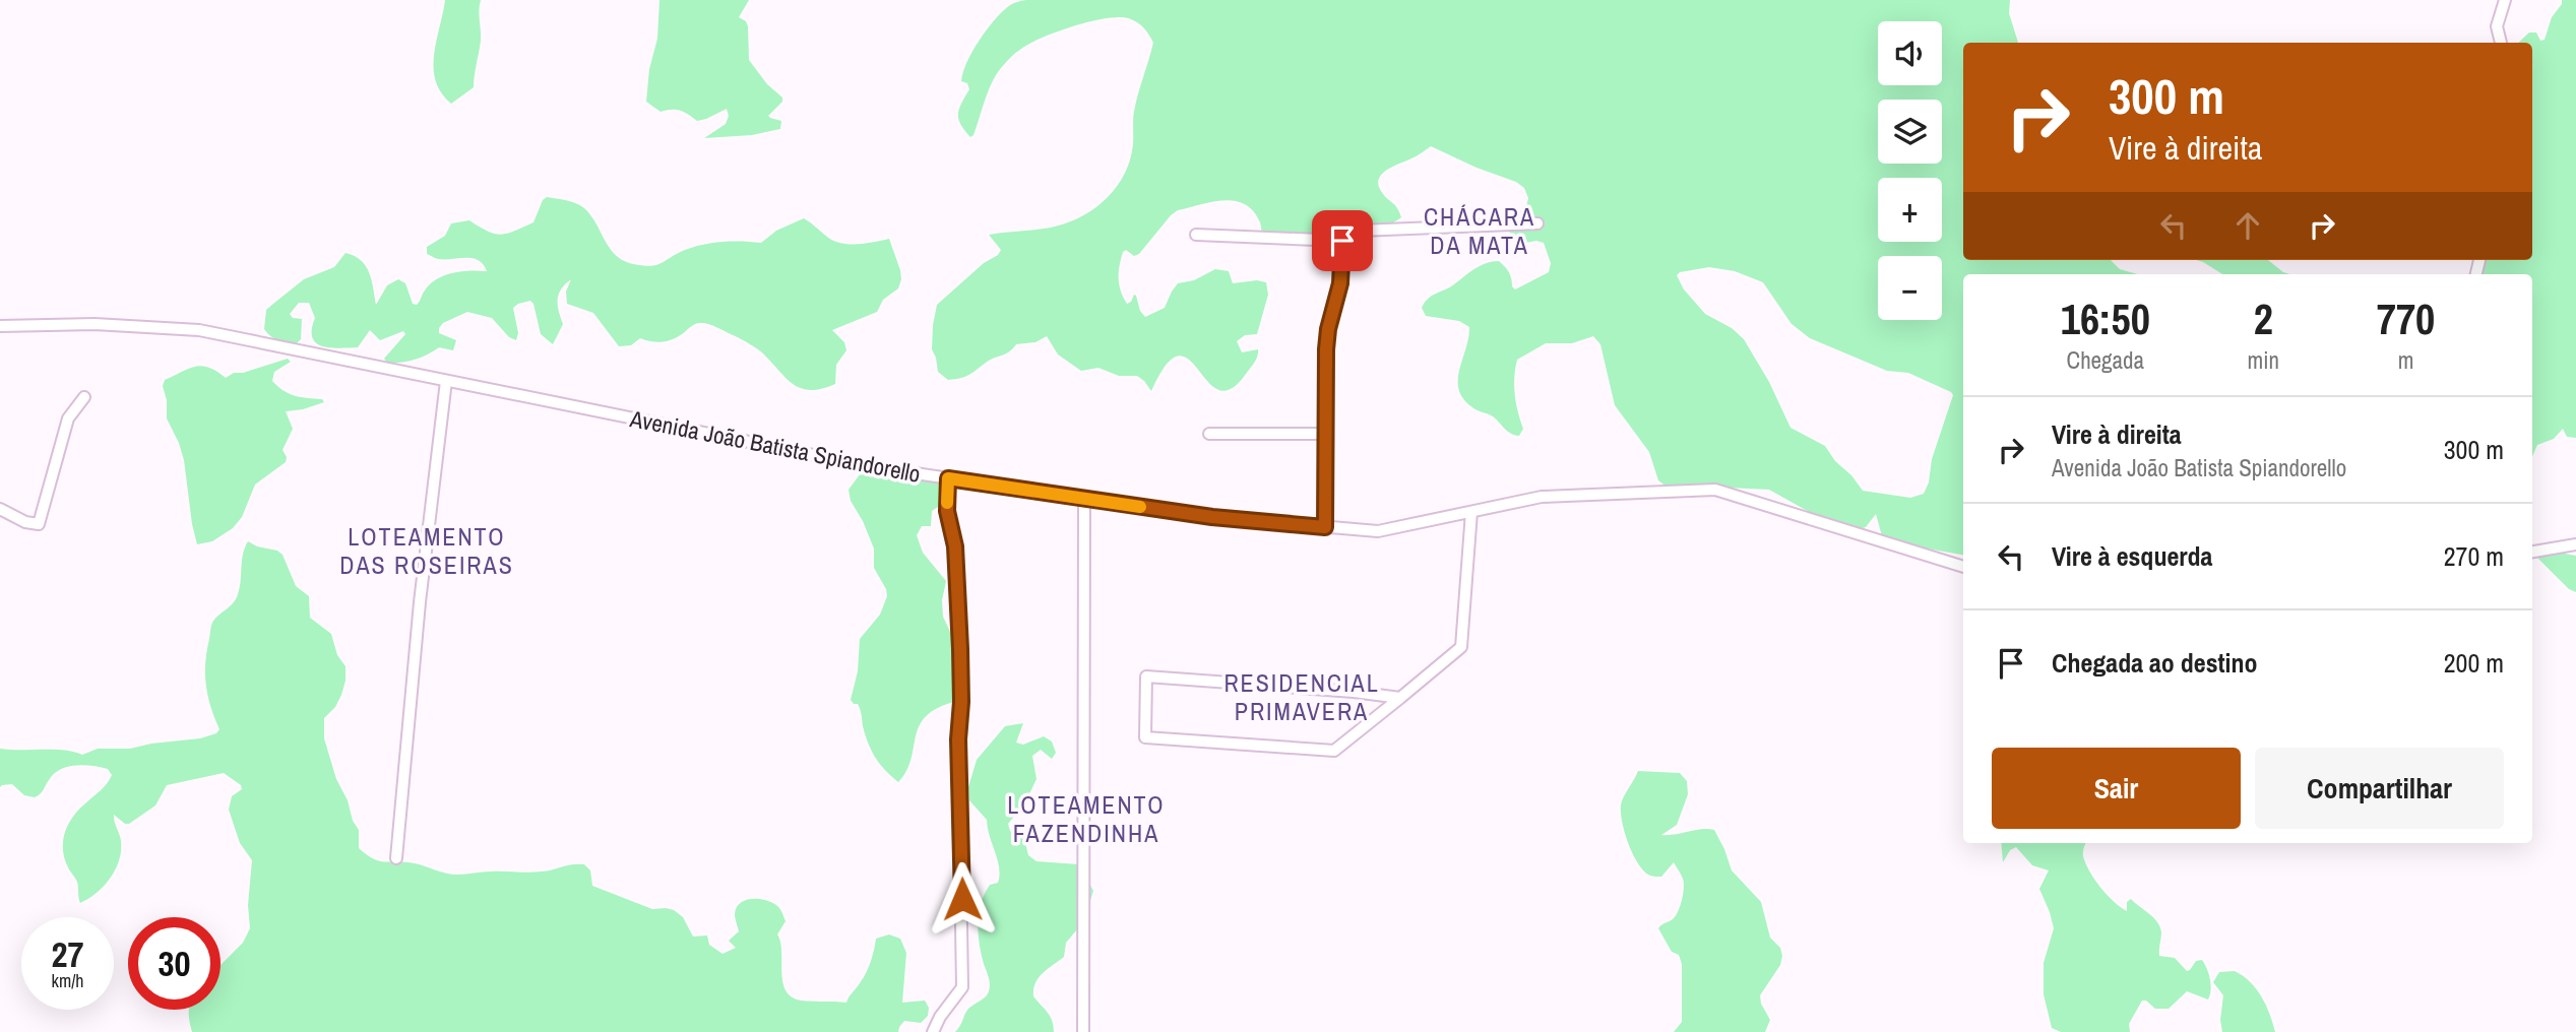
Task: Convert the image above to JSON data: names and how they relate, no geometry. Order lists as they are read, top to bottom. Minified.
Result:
{"streets":{"street":["Avenida João Batista Spiandorello"]},"districts":["CHÁCARA DA MATA","LOTEAMENTO DAS ROSEIRAS","RESIDENCIAL PRIMAVERA","LOTEAMENTO FAZENDINHA"],"page":{"map_buttons":["+","−"],"turn":["300 m","Vire à direita"],"eta":["16:50","Chegada","2","min","770","m"],"list":[{"name":"Vire à direita","note":"Avenida João Batista Spiandorello","value":"300 m"},{"name":"Vire à esquerda","value":"270 m"},{"name":"Chegada ao destino","value":"200 m"}],"buttons":["Sair","Compartilhar"],"speed":"27 km/h","limit":"30"}}
